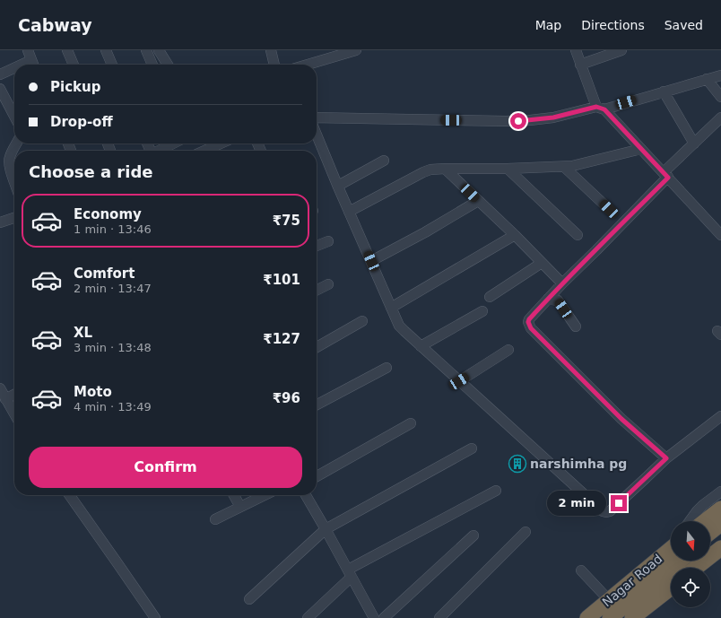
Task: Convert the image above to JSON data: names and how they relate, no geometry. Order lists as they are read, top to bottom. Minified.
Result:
{"streets":{"highway":["Nagar Road"]},"places":{"building":["narshimha pg"]},"north":"bottom","page":{"header":"Cabway","nav":["Map","Directions","Saved"],"banner":["Pickup","Drop-off"],"heading":"Choose a ride","list":[{"name":"Economy","note":"1 min · 13:46","value":"₹75"},{"name":"Comfort","note":"2 min · 13:47","value":"₹101"},{"name":"XL","note":"3 min · 13:48","value":"₹127"},{"name":"Moto","note":"4 min · 13:49","value":"₹96"}],"buttons":"Confirm","bubble":"2 min"}}
